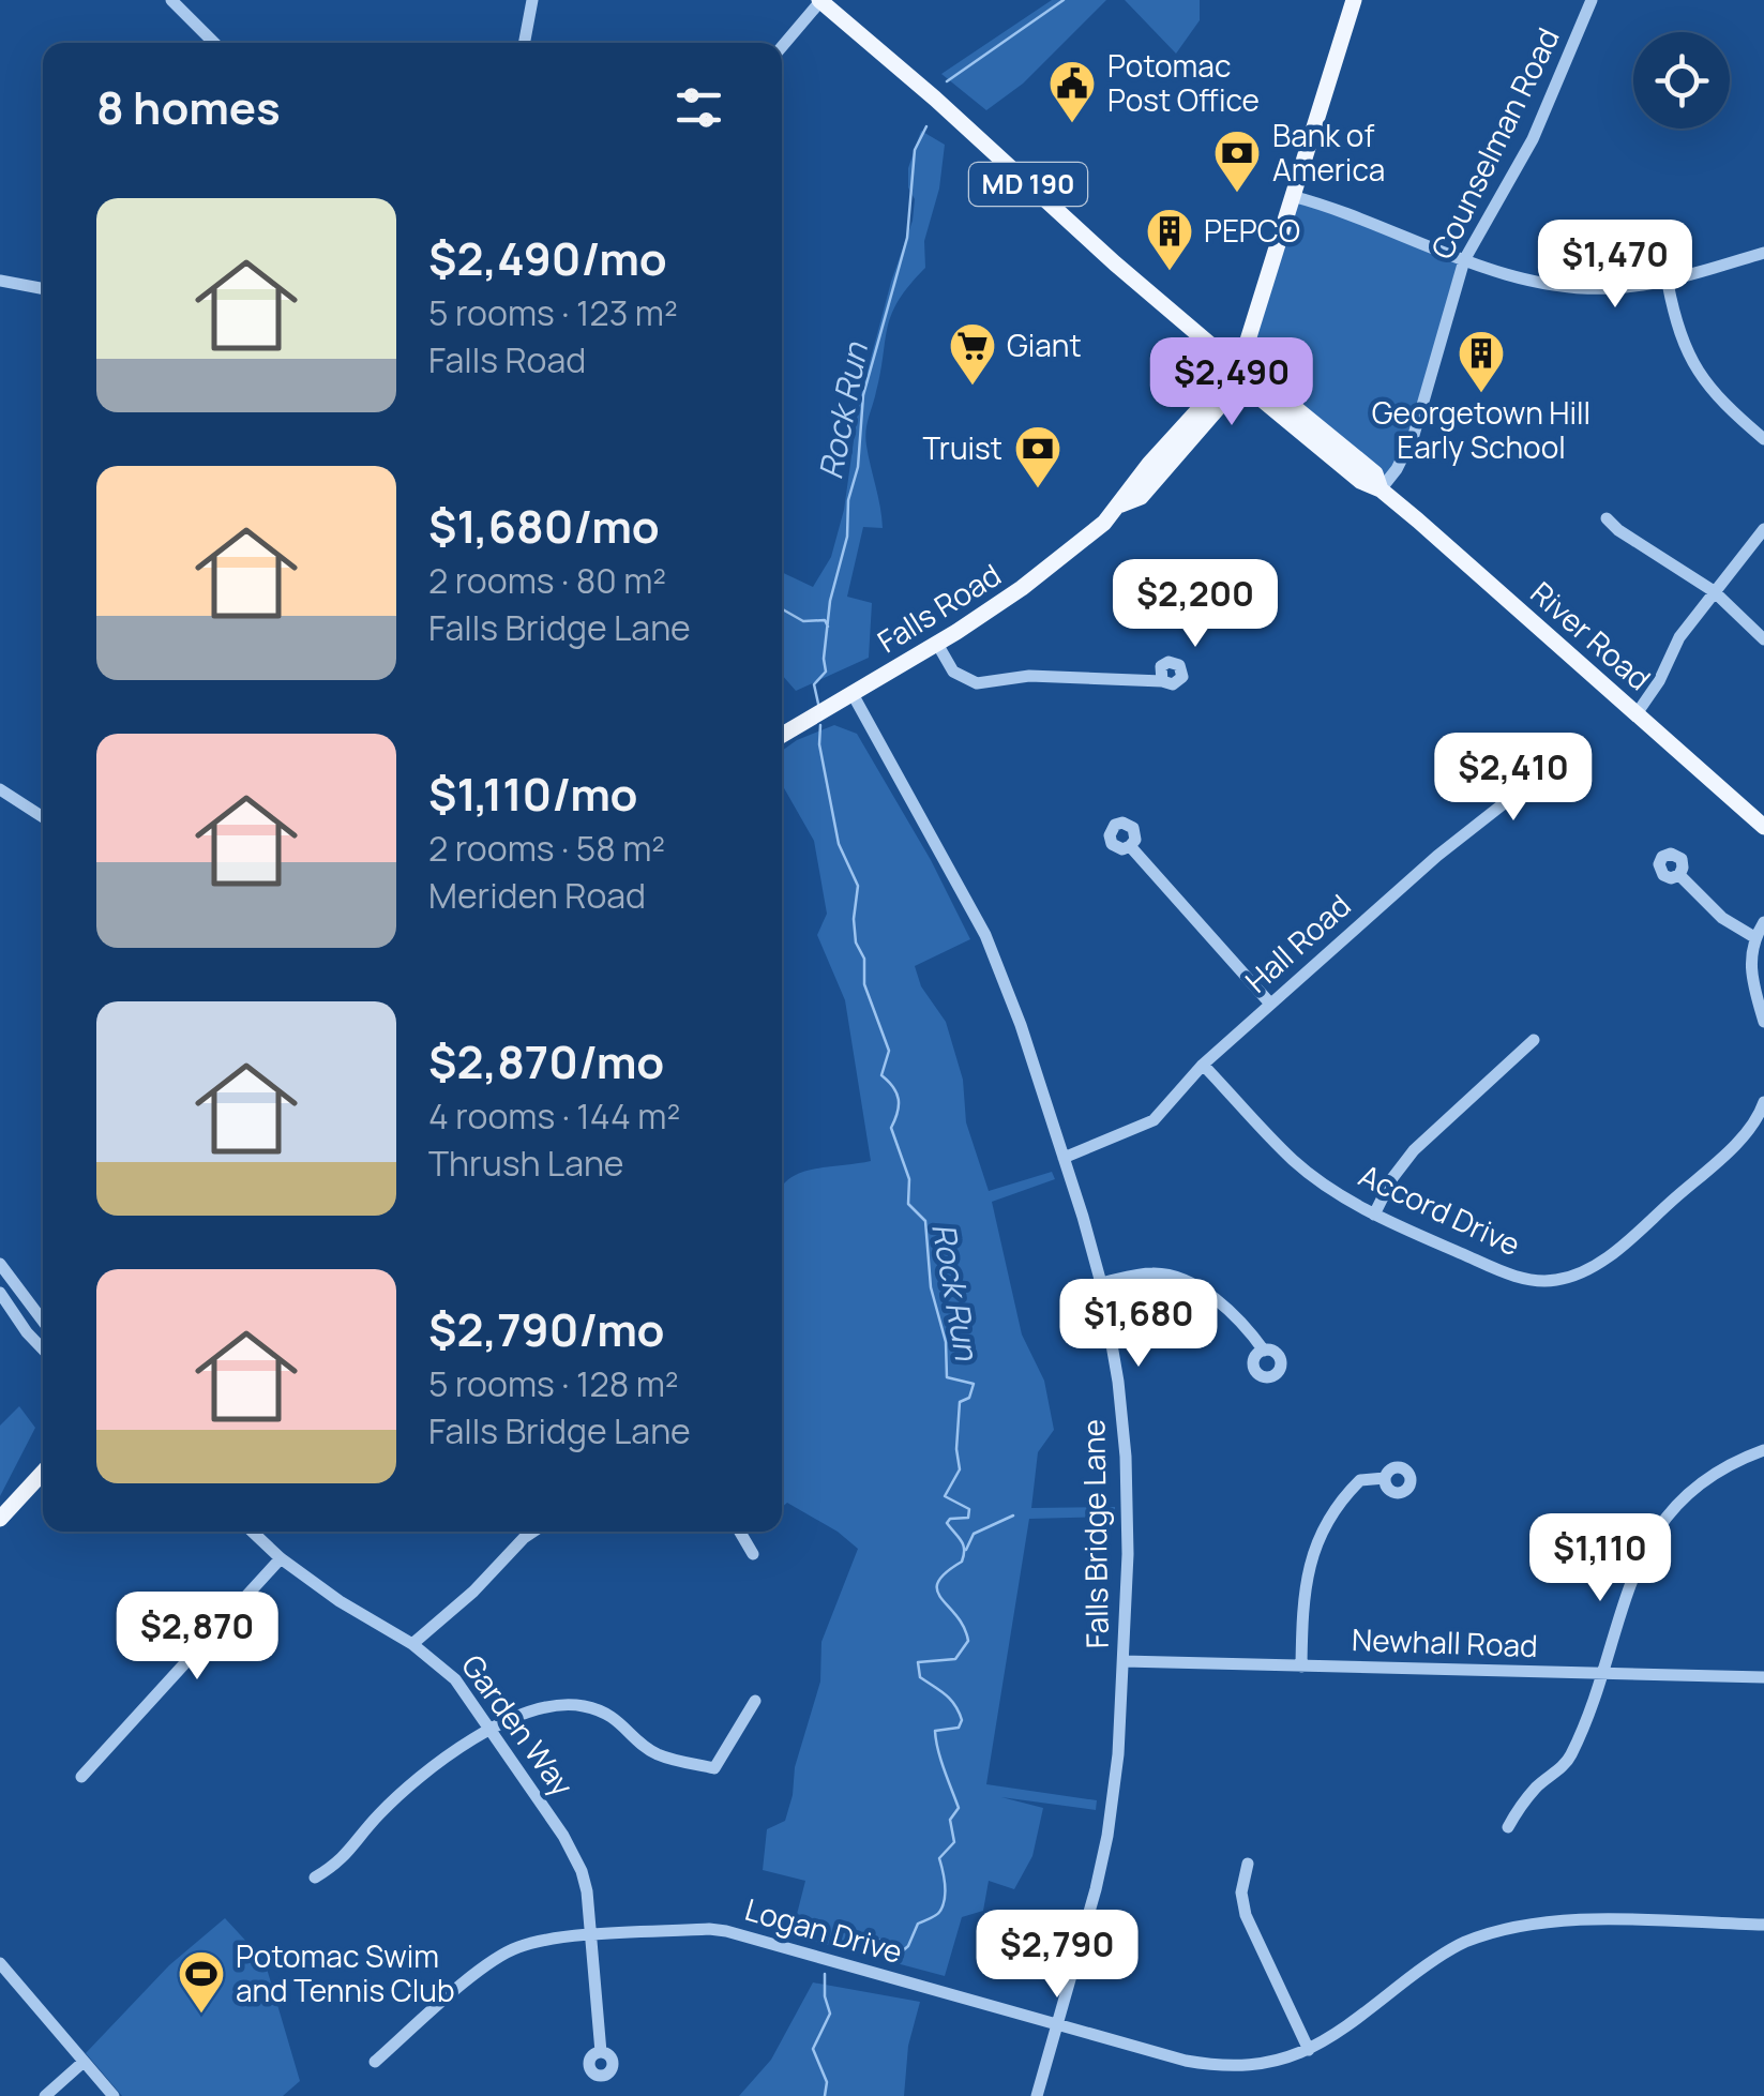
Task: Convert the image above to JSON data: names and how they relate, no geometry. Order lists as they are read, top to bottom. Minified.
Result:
{"streets":{"main road":["MD 190","Falls Road","River Road"],"street":["Counselman Road","Hall Road","Accord Drive","Falls Bridge Lane","Newhall Road","Garden Way","Logan Drive"]},"crossings":[["Counselman Road","River Road"],["Falls Road","River Road"],["Falls Road","Falls Bridge Lane"],["Hall Road","Accord Drive"],["Hall Road","Falls Bridge Lane"],["Falls Bridge Lane","Newhall Road"],["Falls Bridge Lane","Logan Drive"],["Garden Way","Logan Drive"]],"water":["Rock Run"],"places":{"public building":["Potomac Post Office"],"bank":["Bank of America","Truist"],"building":["PEPCO","Georgetown Hill Early School"],"supermarket":["Giant"],"sports":["Potomac Swim and Tennis Club"]},"page":{"heading":"8 homes","list":[{"name":"$2,490/mo","note":"5 rooms · 123 m² · Falls Road"},{"name":"$1,680/mo","note":"2 rooms · 80 m² · Falls Bridge Lane"},{"name":"$1,110/mo","note":"2 rooms · 58 m² · Meriden Road"},{"name":"$2,870/mo","note":"4 rooms · 144 m² · Thrush Lane"},{"name":"$2,790/mo","note":"5 rooms · 128 m² · Falls Bridge Lane"}],"price":["$1,470","$2,490","$2,200","$2,410","$1,680","$1,110","$2,870","$2,790"]}}
